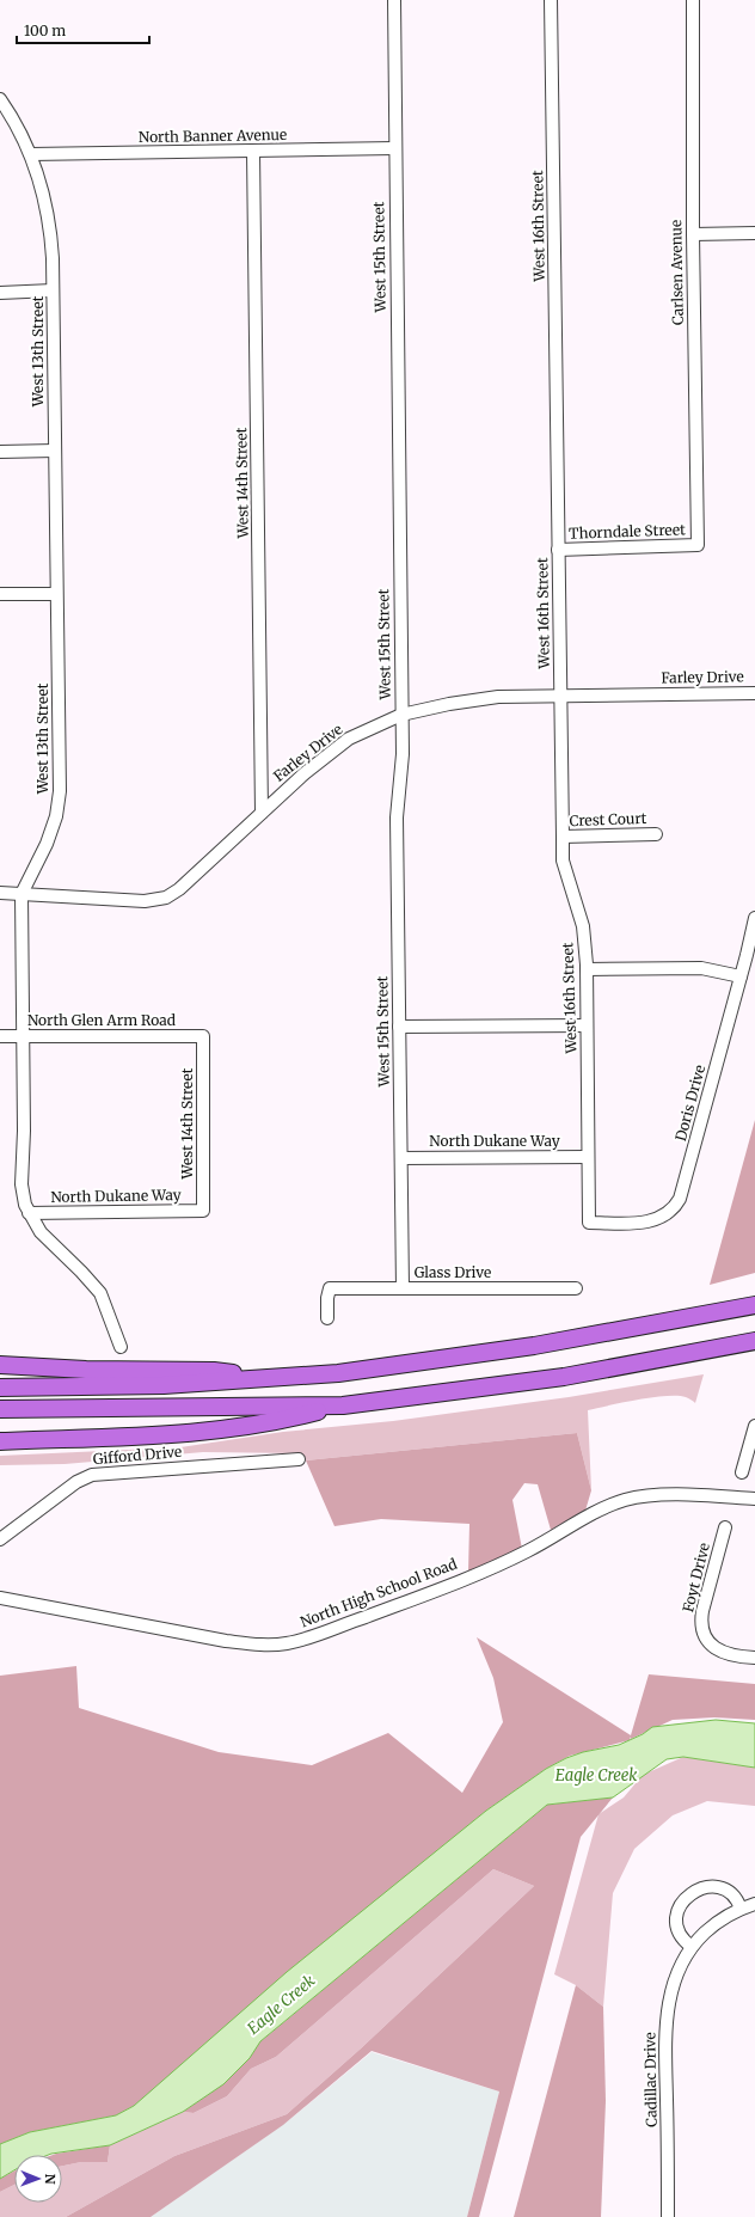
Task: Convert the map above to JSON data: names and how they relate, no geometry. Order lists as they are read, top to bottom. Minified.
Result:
{"streets":{"street":["North Banner Avenue","West 16th Street","West 15th Street","Carlsen Avenue","West 13th Street","West 14th Street","Thorndale Street","Farley Drive","Crest Court","North Glen Arm Road","Doris Drive","North Dukane Way","Glass Drive","Gifford Drive","Foyt Drive","North High School Road","Cadillac Drive"]},"crossings":[["North Banner Avenue","West 15th Street"],["North Banner Avenue","West 13th Street"],["North Banner Avenue","West 14th Street"],["West 16th Street","Thorndale Street"],["West 16th Street","Farley Drive"],["West 16th Street","Crest Court"],["West 16th Street","Doris Drive"],["West 16th Street","North Dukane Way"],["West 15th Street","Farley Drive"],["West 15th Street","North Dukane Way"],["West 15th Street","Glass Drive"],["Carlsen Avenue","Thorndale Street"],["West 13th Street","Farley Drive"],["West 13th Street","North Glen Arm Road"],["West 13th Street","North Dukane Way"],["West 14th Street","Farley Drive"],["West 14th Street","North Glen Arm Road"],["West 14th Street","North Dukane Way"]],"water":["Eagle Creek"],"scale_bar":"100 m","north":"right"}
